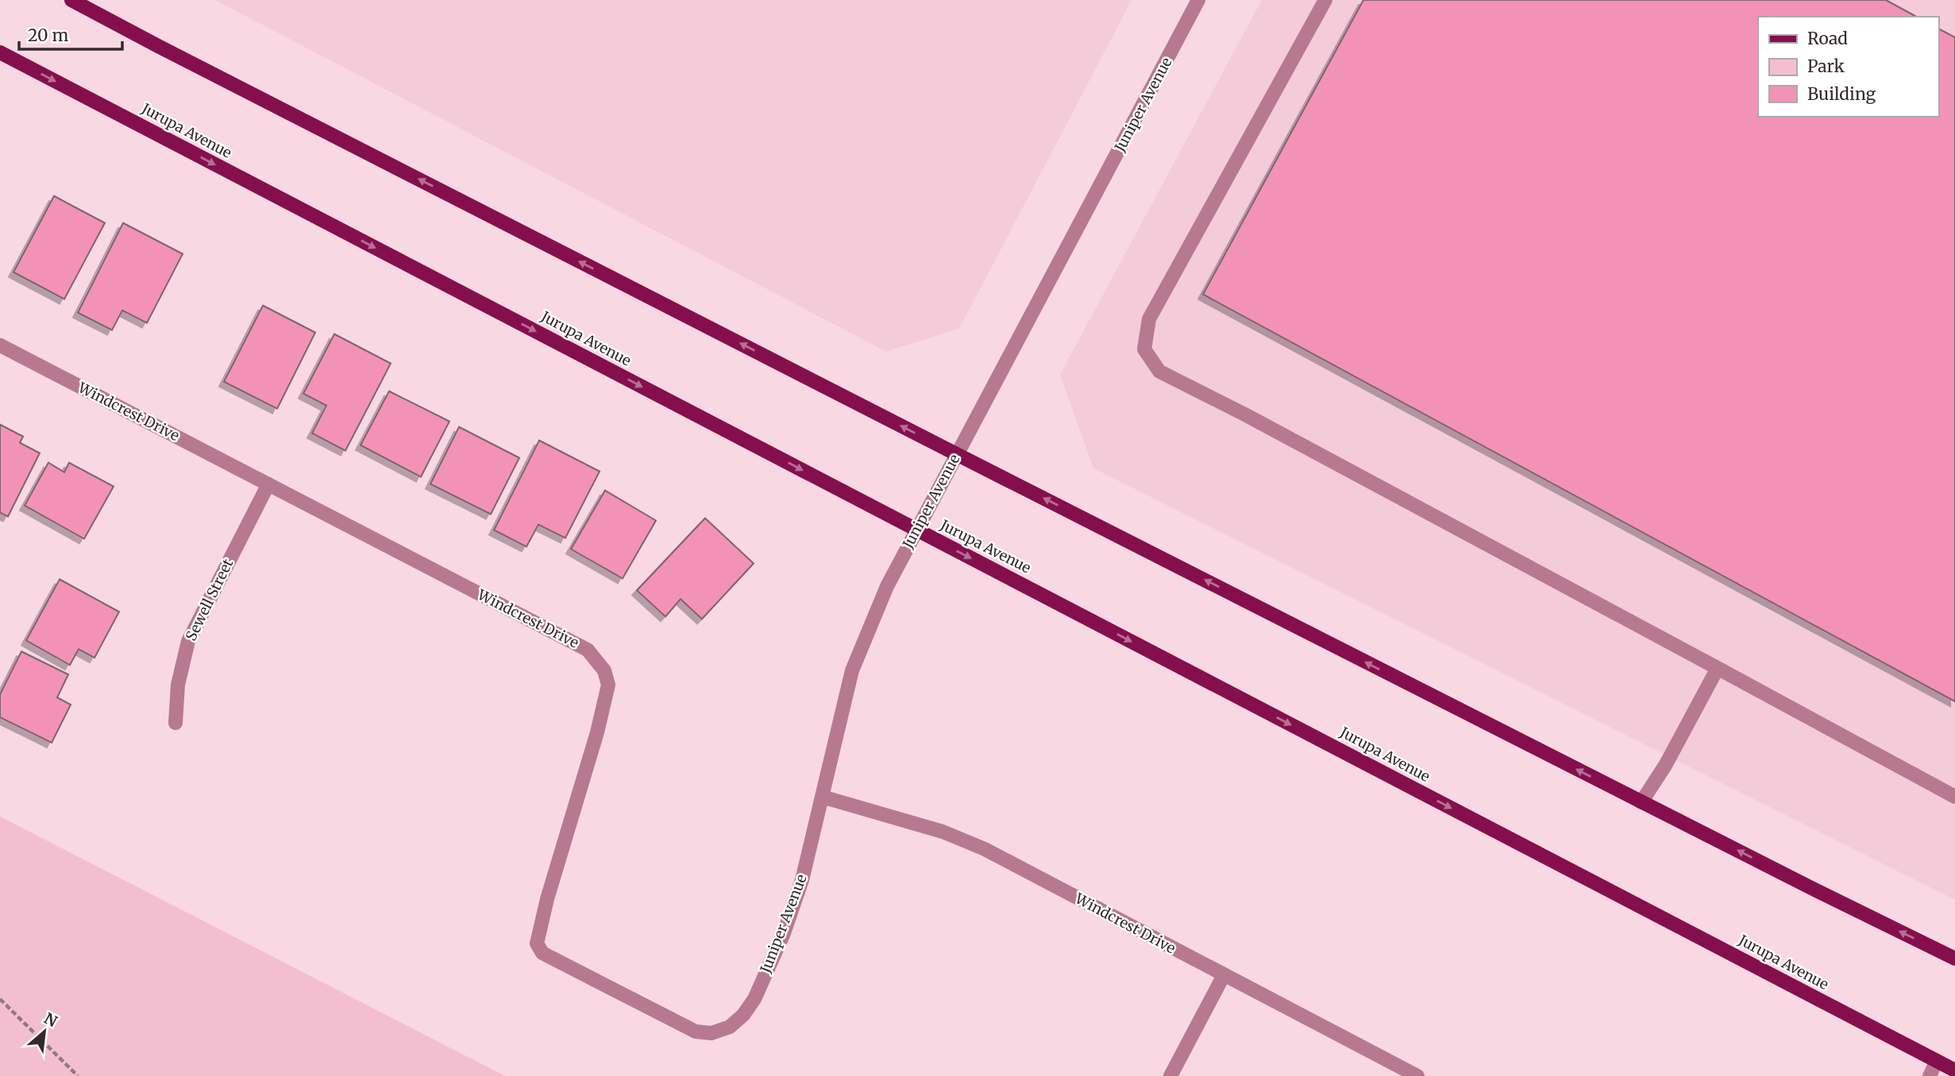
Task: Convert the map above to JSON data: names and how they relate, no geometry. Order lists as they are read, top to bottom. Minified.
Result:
{"streets":{"main road":["Jurupa Avenue"],"street":["Juniper Avenue","Windcrest Drive","Sewell Street"]},"crossings":[["Juniper Avenue","Jurupa Avenue"],["Juniper Avenue","Windcrest Drive"],["Windcrest Drive","Sewell Street"]],"legend":["Road","Park","Building"],"scale_bar":"20 m","north":"top right"}
